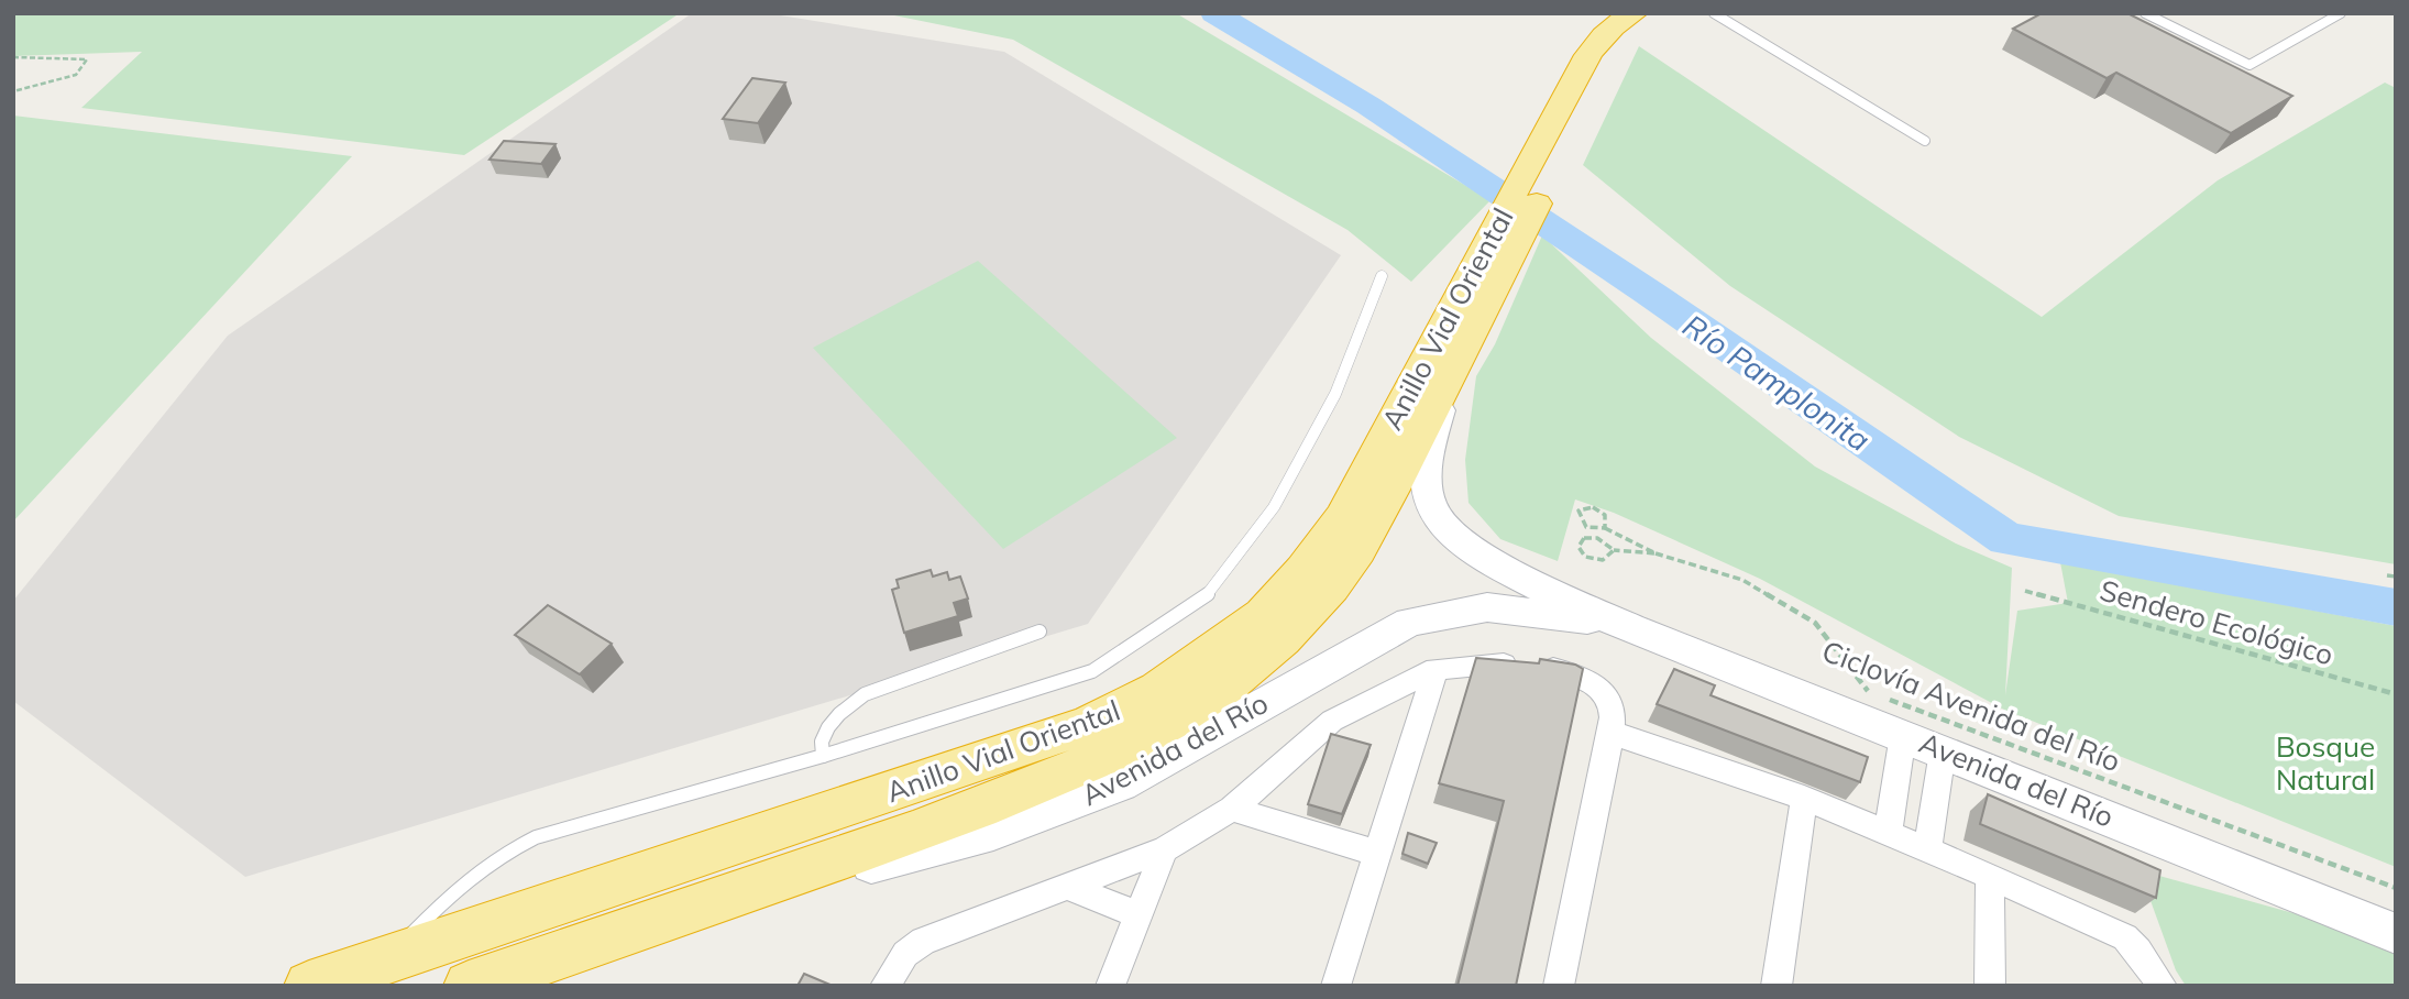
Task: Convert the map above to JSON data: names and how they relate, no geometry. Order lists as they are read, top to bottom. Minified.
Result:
{"streets":{"highway":["Anillo Vial Oriental"],"main road":["Avenida del Río"],"path":["Sendero Ecológico","Ciclovía Avenida del Río"]},"crossings":[["Anillo Vial Oriental","Avenida del Río"]],"water":["Río Pamplonita"],"parks":["Bosque Natural"]}
